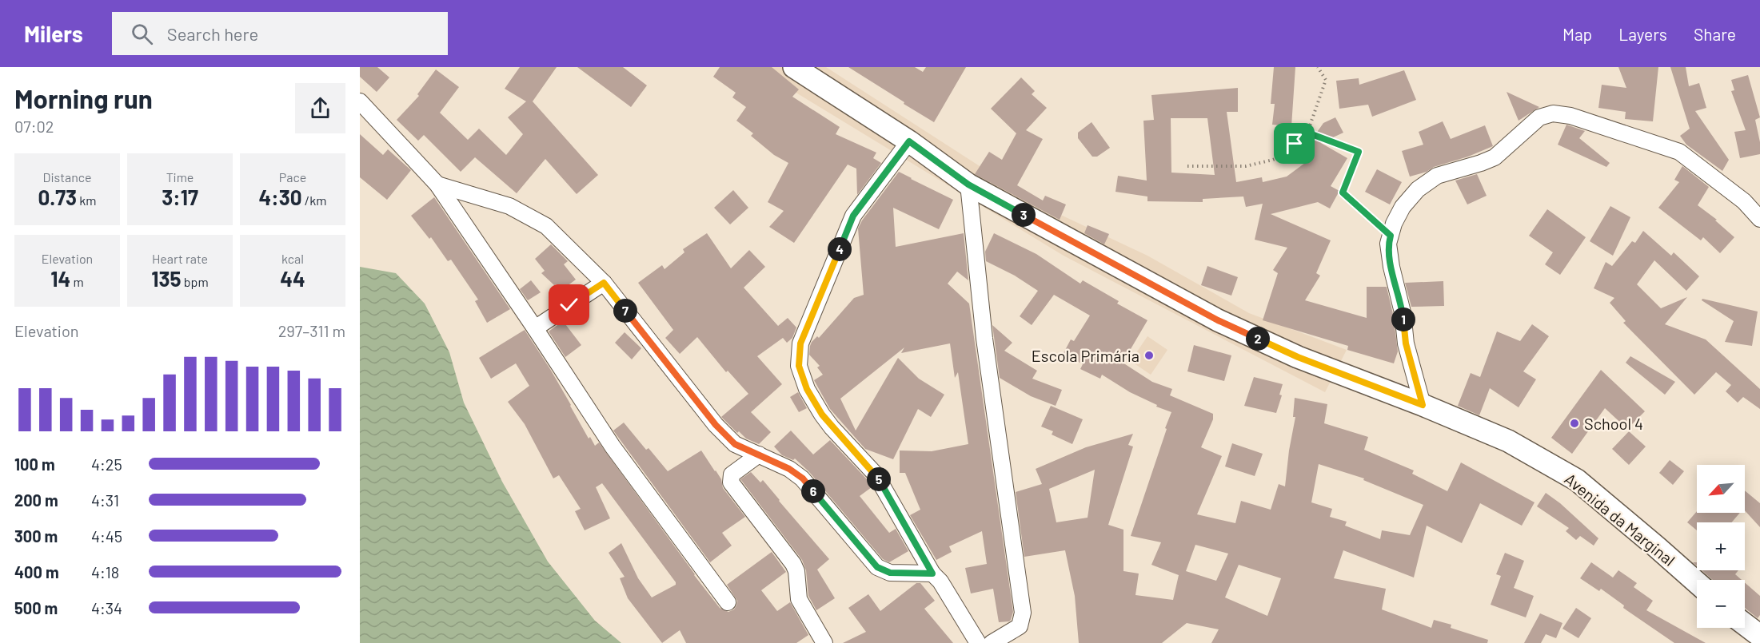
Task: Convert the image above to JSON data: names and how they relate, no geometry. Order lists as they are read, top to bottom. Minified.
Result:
{"streets":{"street":["Avenida da Marginal"]},"places":["Escola Primária","School 4"],"north":"bottom left","page":{"header":"Milers","search":"Search here","nav":["Map","Layers","Share"],"heading":["Morning run","07:02"],"stats":[["Distance","0.73 km"],["Time","3:17"],["Pace","4:30 /km"],["Elevation","14 m"],["Heart rate","135 bpm"],["kcal","44"]],"pins":["3","4","7","1","2","5","6"],"chart":["Elevation","297–311 m"],"list":[{"name":"100 m","note":"4:25"},{"name":"200 m","note":"4:31"},{"name":"300 m","note":"4:45"},{"name":"400 m","note":"4:18"},{"name":"500 m","note":"4:34"}],"map_buttons":["+","−"]}}
